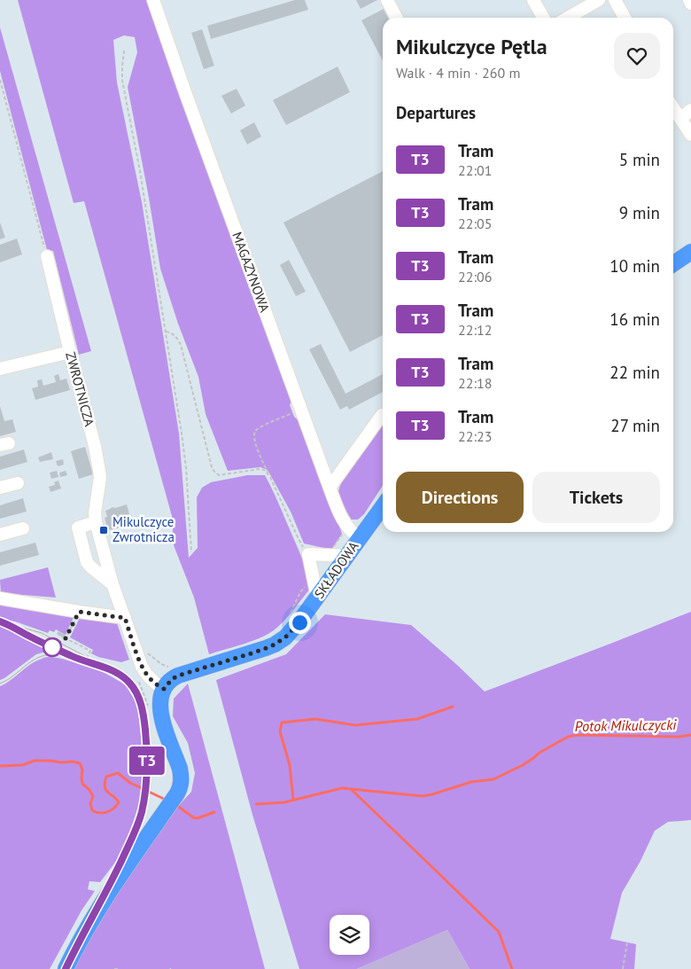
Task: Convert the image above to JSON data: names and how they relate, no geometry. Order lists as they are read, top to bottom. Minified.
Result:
{"streets":{"main road":["SKŁADOWA"],"street":["MAGAZYNOWA","ZWROTNICZA"]},"crossings":[["MAGAZYNOWA","SKŁADOWA"],["ZWROTNICZA","SKŁADOWA"]],"water":["Potok Mikulczycki"],"places":{"transit":["Mikulczyce Zwrotnicza"]},"lines":["tram line T3"],"page":{"on_map":"T3","heading":[["Mikulczyce Pętla","Walk · 4 min · 260 m"],"Departures"],"list":[{"mark":"T3","name":"Tram","note":"22:01","value":"5 min"},{"mark":"T3","name":"Tram","note":"22:05","value":"9 min"},{"mark":"T3","name":"Tram","note":"22:06","value":"10 min"},{"mark":"T3","name":"Tram","note":"22:12","value":"16 min"},{"mark":"T3","name":"Tram","note":"22:18","value":"22 min"},{"mark":"T3","name":"Tram","note":"22:23","value":"27 min"}],"buttons":["Directions","Tickets"]}}
